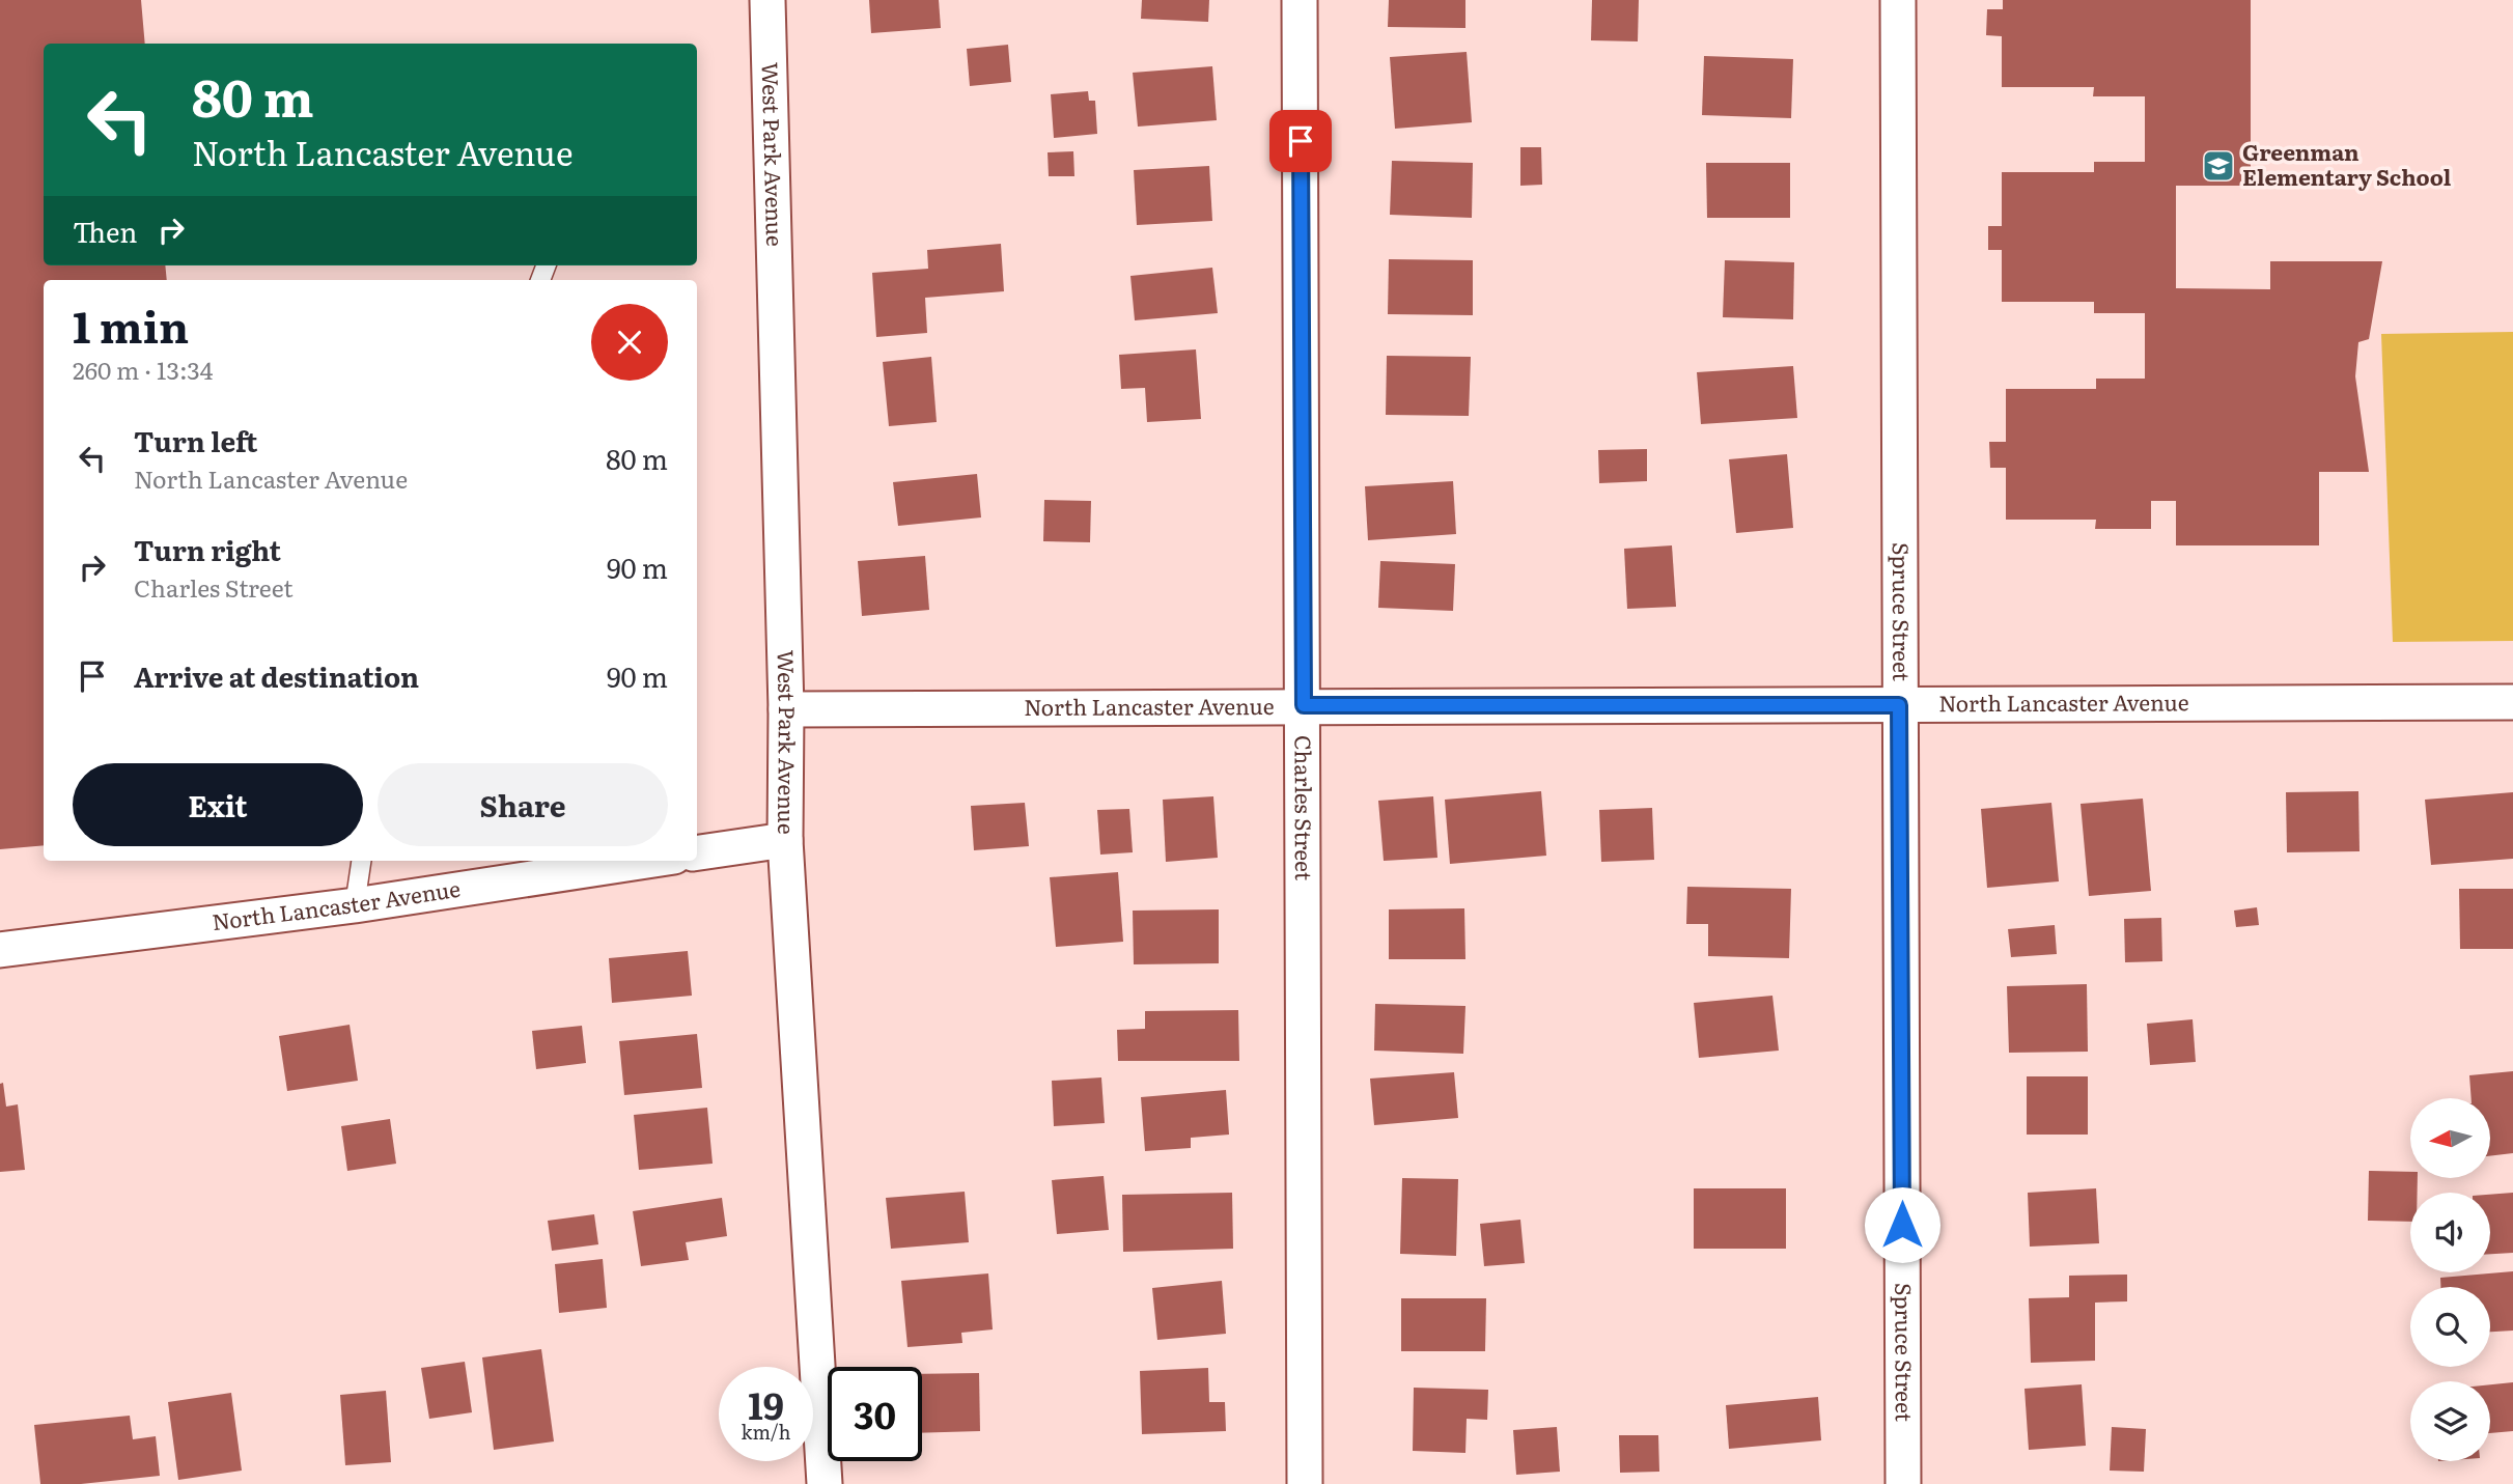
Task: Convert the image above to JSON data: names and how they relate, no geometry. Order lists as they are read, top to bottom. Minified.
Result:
{"streets":{"street":["West Park Avenue","Spruce Street","North Lancaster Avenue","Charles Street"]},"crossings":[["West Park Avenue","North Lancaster Avenue"],["Spruce Street","North Lancaster Avenue"],["North Lancaster Avenue","Charles Street"]],"places":{"school or university":["Greenman Elementary School"]},"north":"left","page":{"turn":["80 m","North Lancaster Avenue"],"then":"Then","heading":["1 min","260 m · 13:34"],"list":[{"name":"Turn left","note":"North Lancaster Avenue","value":"80 m"},{"name":"Turn right","note":"Charles Street","value":"90 m"},{"name":"Arrive at destination","value":"90 m"}],"buttons":["Exit","Share"],"speed":"19 km/h","limit":"30"}}
